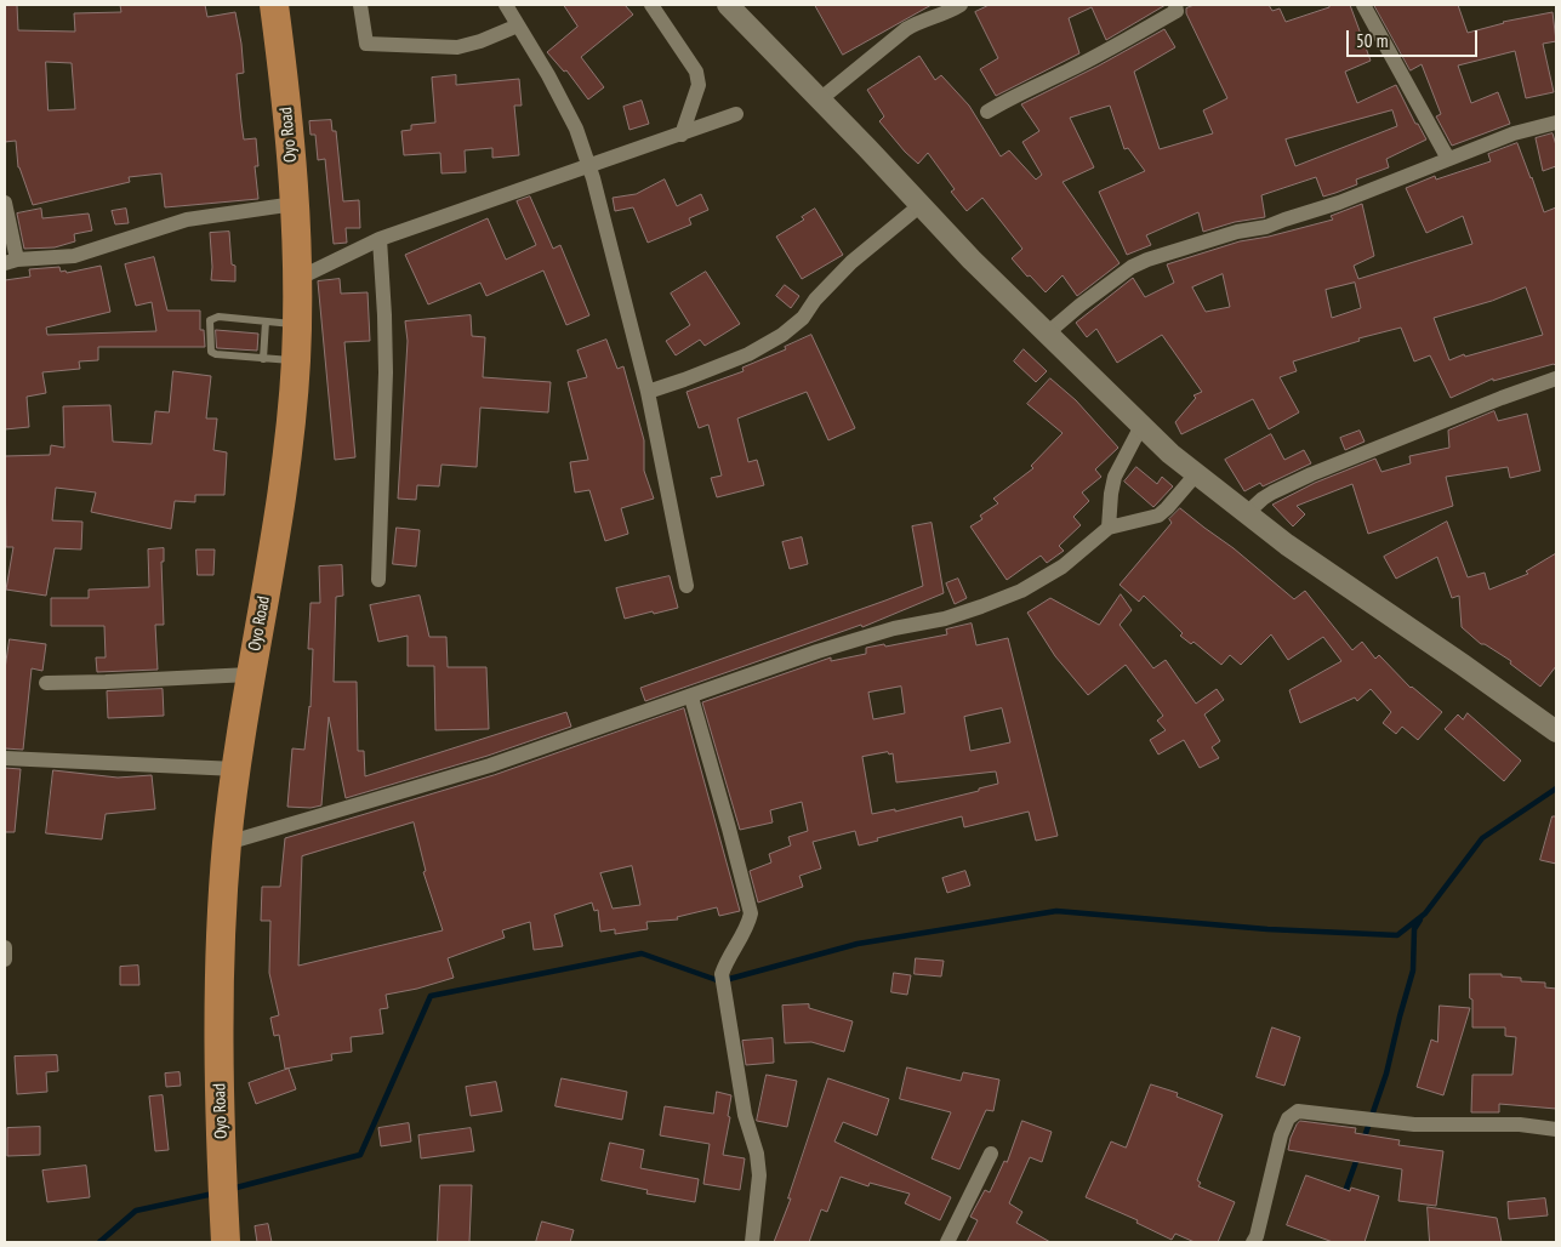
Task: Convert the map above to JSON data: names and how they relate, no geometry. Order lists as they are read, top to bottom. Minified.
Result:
{"streets":{"highway":["Oyo Road"]},"scale_bar":"50 m"}
